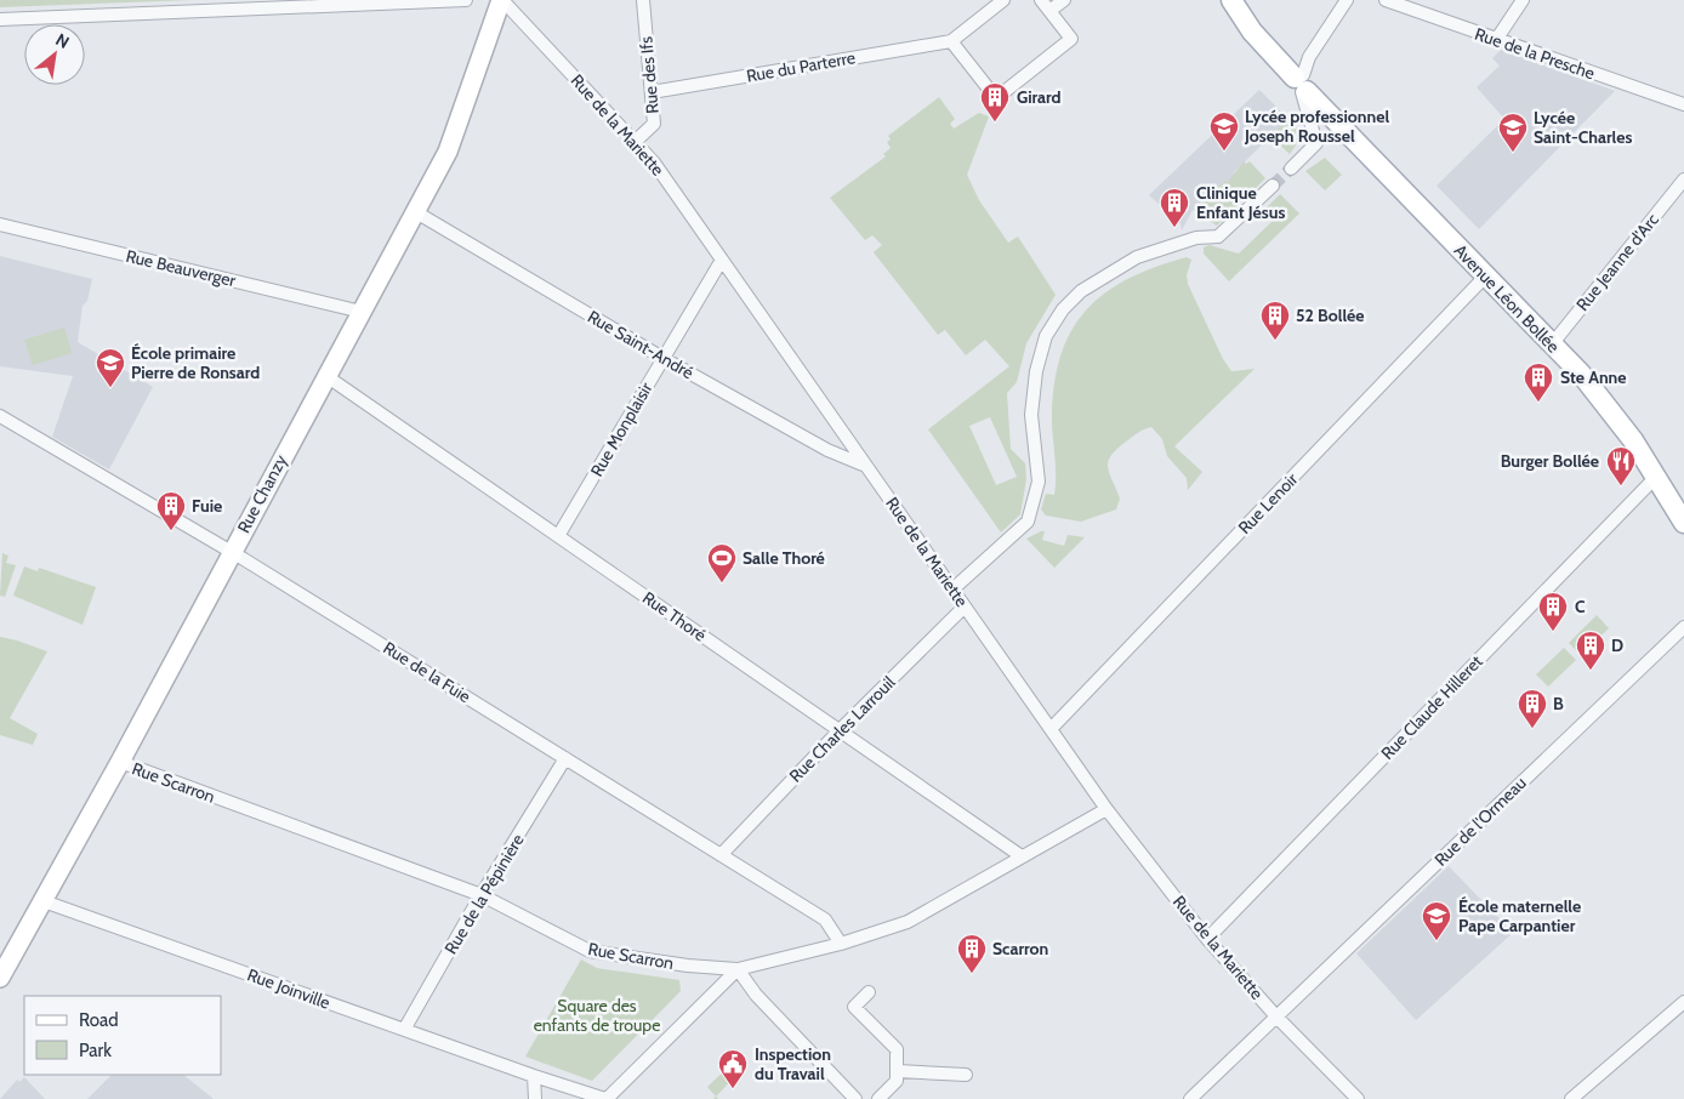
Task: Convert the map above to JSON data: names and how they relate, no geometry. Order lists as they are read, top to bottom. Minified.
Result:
{"streets":{"main road":["Avenue Léon Bollée","Rue Chanzy"],"street":["Rue de la Presche","Rue du Parterre","Rue des Ifs","Rue de la Mariette","Rue Jeanne d'Arc","Rue Beauverger","Rue Saint-André","Rue Monplaisir","Rue Lenoir","Rue Thoré","Rue de la Fuie","Rue Claude Hilleret","Rue Charles Larrouil","Rue Scarron","Rue de l'Ormeau","Rue de la Pépinière","Rue Joinville"]},"crossings":[["Rue du Parterre","Rue des Ifs"],["Rue des Ifs","Rue de la Mariette"],["Rue de la Mariette","Rue Saint-André"],["Rue de la Mariette","Rue Monplaisir"],["Rue de la Mariette","Rue Chanzy"],["Rue de la Mariette","Rue Lenoir"],["Rue de la Mariette","Rue Claude Hilleret"],["Rue de la Mariette","Rue Charles Larrouil"],["Rue de la Mariette","Rue Scarron"],["Rue de la Mariette","Rue de l'Ormeau"],["Rue Jeanne d'Arc","Avenue Léon Bollée"],["Rue Beauverger","Rue Chanzy"],["Avenue Léon Bollée","Rue Lenoir"],["Avenue Léon Bollée","Rue Claude Hilleret"],["Rue Saint-André","Rue Monplaisir"],["Rue Saint-André","Rue Chanzy"],["Rue Monplaisir","Rue Thoré"],["Rue Chanzy","Rue Thoré"],["Rue Chanzy","Rue de la Fuie"],["Rue Chanzy","Rue Scarron"],["Rue Chanzy","Rue Joinville"],["Rue Thoré","Rue Charles Larrouil"],["Rue Thoré","Rue Scarron"],["Rue de la Fuie","Rue Charles Larrouil"],["Rue de la Fuie","Rue Scarron"],["Rue de la Fuie","Rue de la Pépinière"],["Rue Scarron","Rue de la Pépinière"],["Rue de la Pépinière","Rue Joinville"]],"parks":["Square des enfants de troupe"],"places":{"building":["Girard","Clinique Enfant Jésus","52 Bollée","Ste Anne","Fuie","C","D","B","Scarron"],"school or university":["Lycée professionnel Joseph Roussel","Lycée Saint-Charles","École primaire Pierre de Ronsard","École maternelle Pape Carpantier"],"restaurant":["Burger Bollée"],"sports":["Salle Thoré"],"public building":["Inspection du Travail"]},"legend":["Road","Park"],"north":"top right"}
